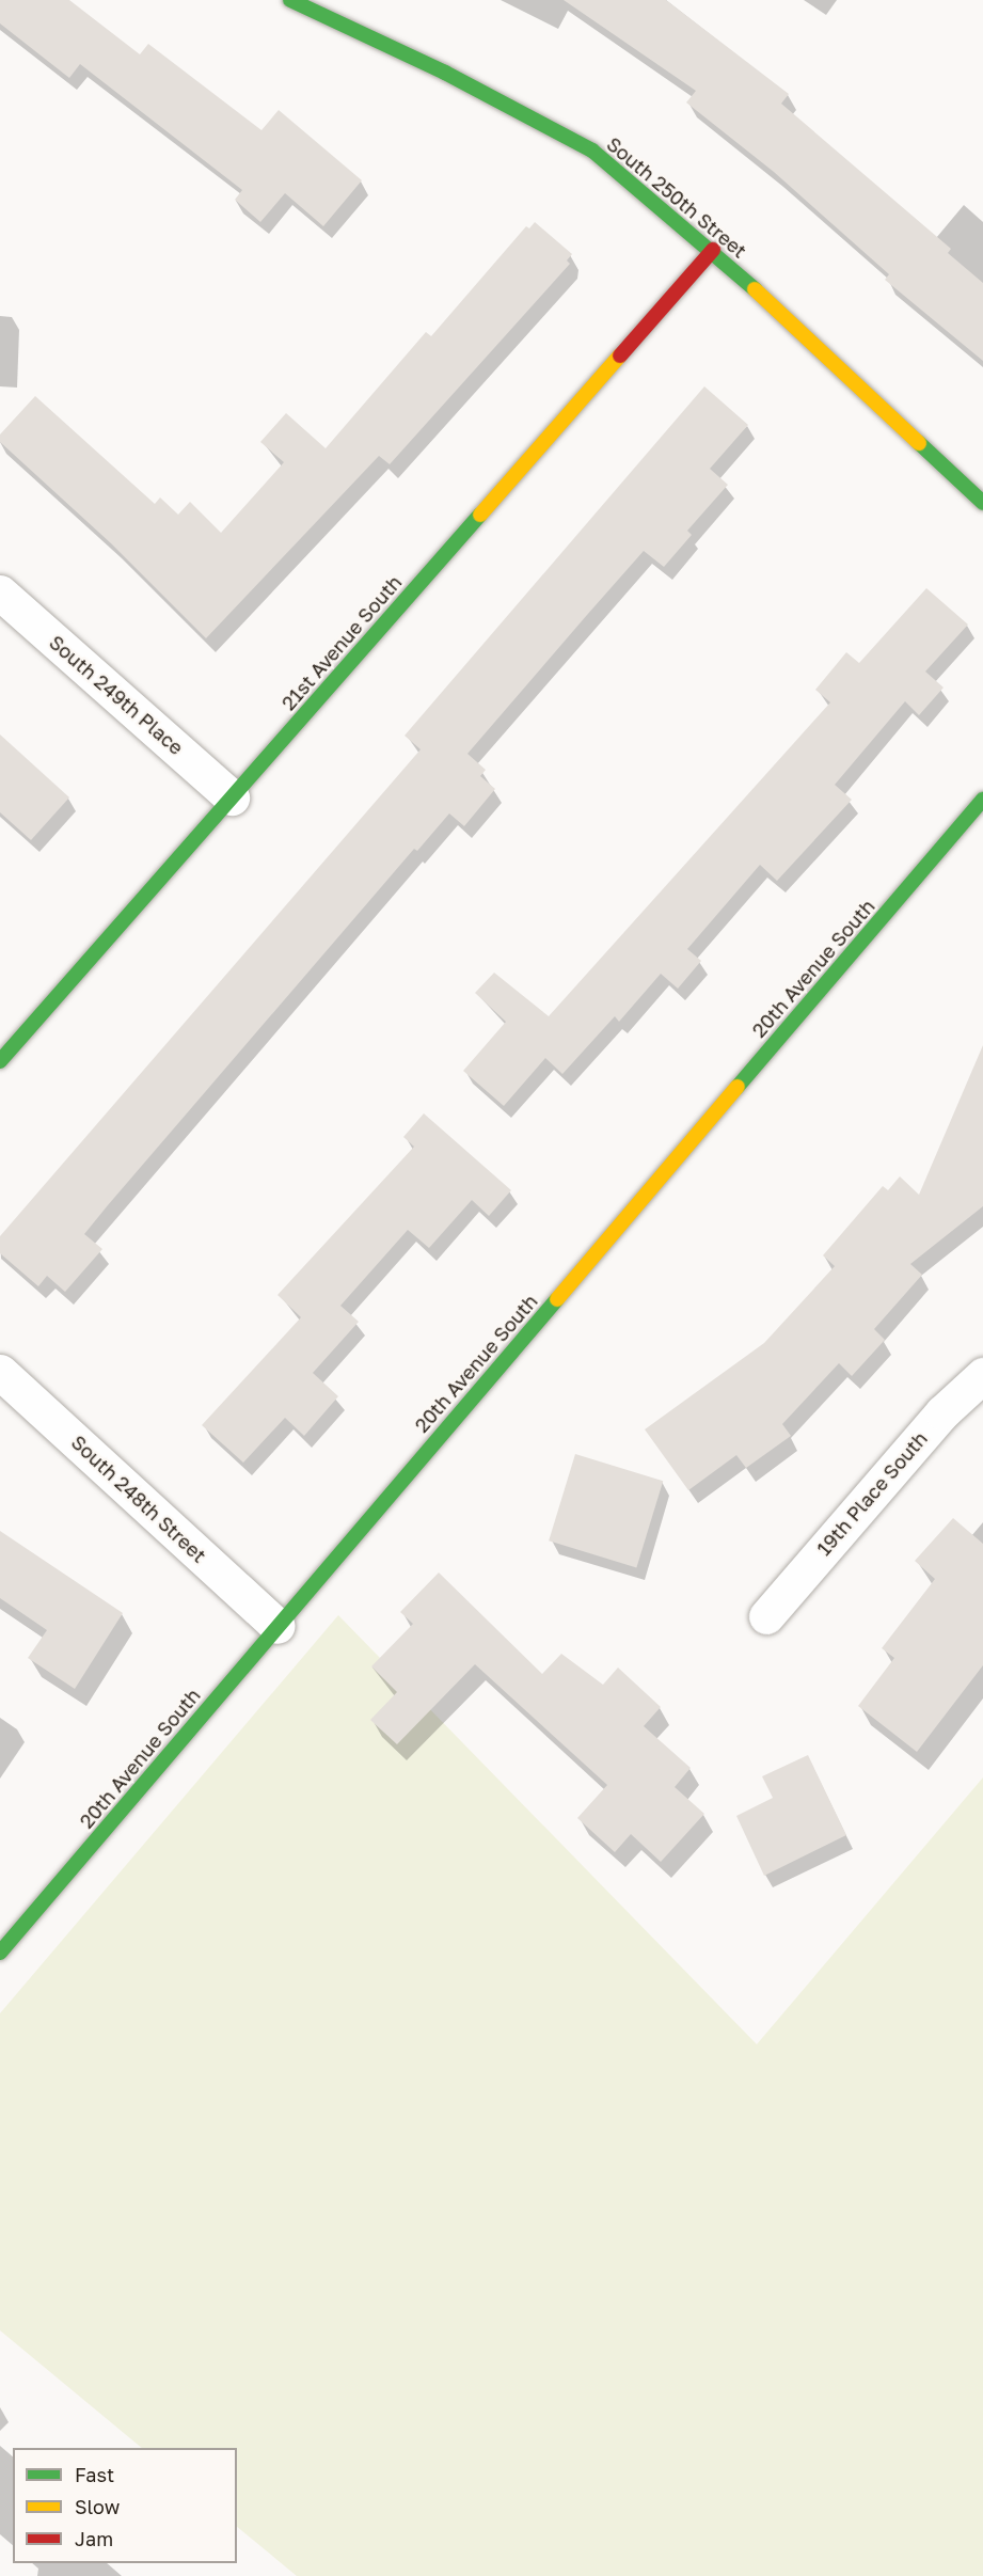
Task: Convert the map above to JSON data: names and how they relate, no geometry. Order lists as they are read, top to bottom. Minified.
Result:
{"streets":{"street":["South 250th Street","21st Avenue South","South 249th Place","20th Avenue South","19th Place South","South 248th Street"]},"crossings":[["South 250th Street","21st Avenue South"],["21st Avenue South","South 249th Place"],["20th Avenue South","South 248th Street"]],"legend":["Fast","Slow","Jam"]}
